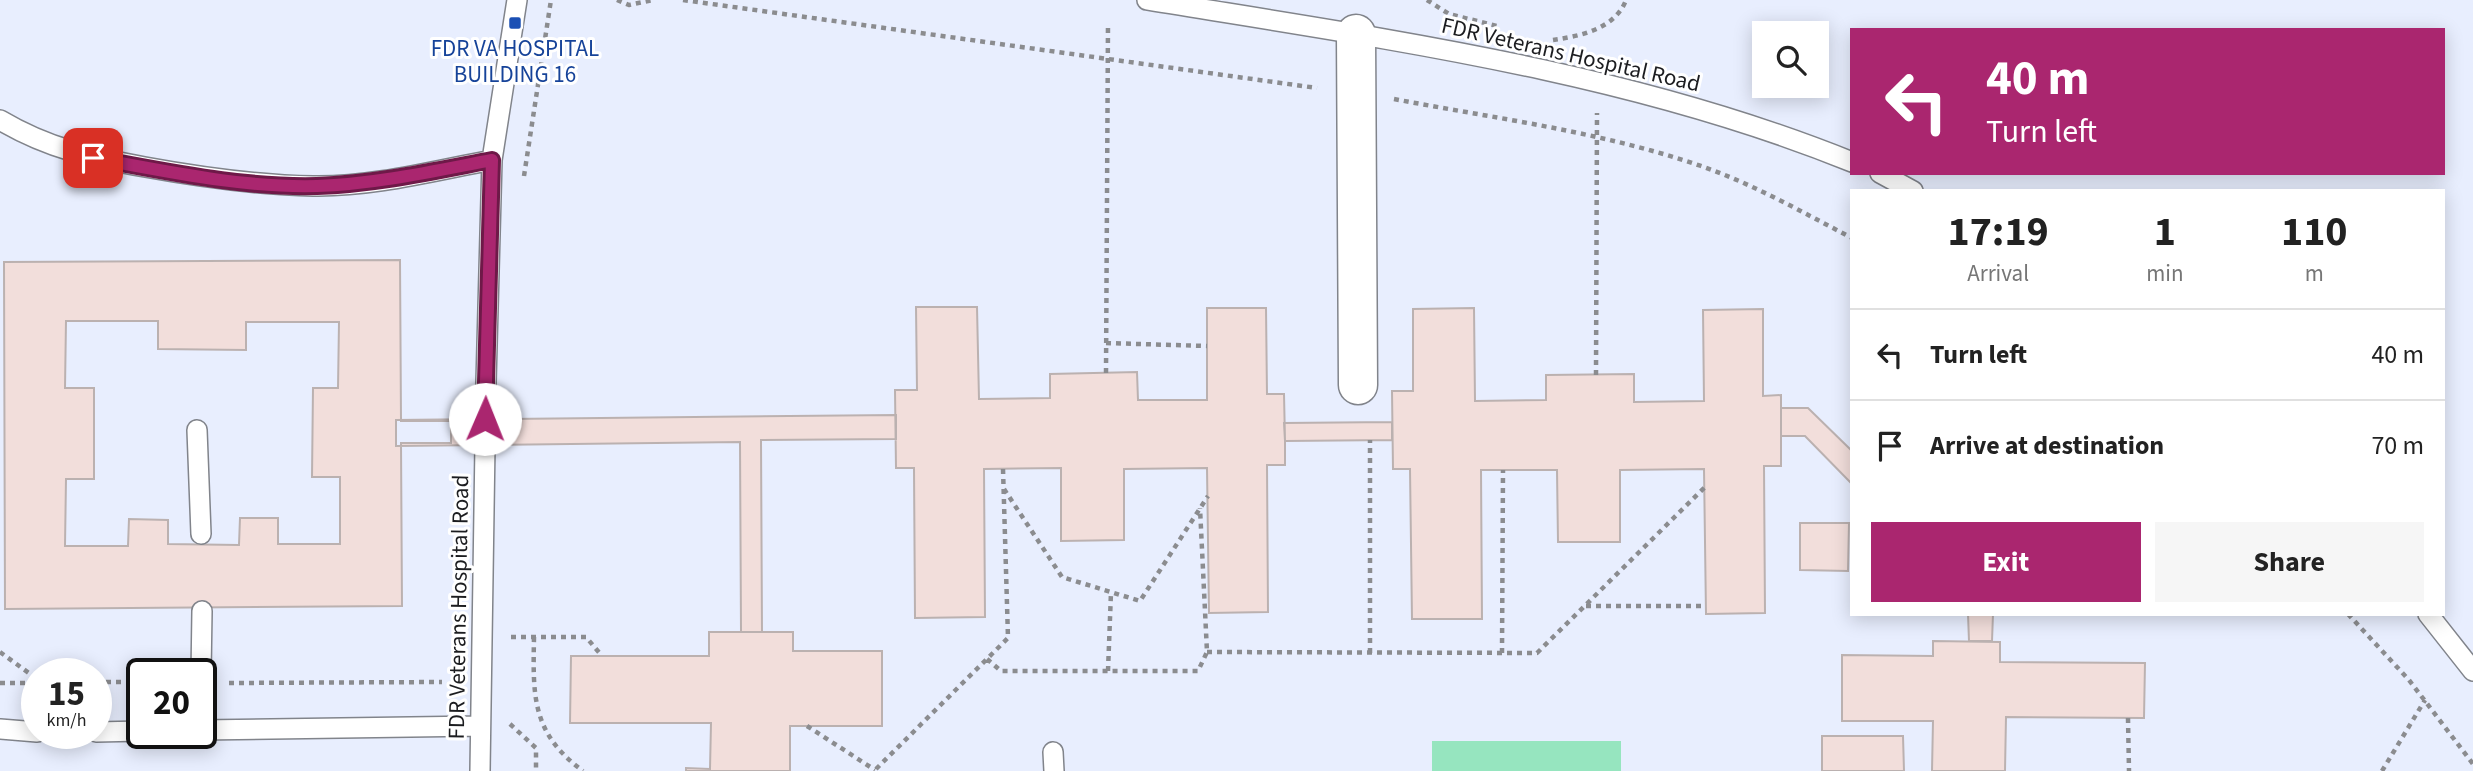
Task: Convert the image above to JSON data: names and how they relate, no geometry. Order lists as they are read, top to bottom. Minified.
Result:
{"streets":{"lane":["FDR Veterans Hospital Road"]},"places":{"transit":["FDR VA HOSPITAL BUILDING 16"]},"page":{"turn":["40 m","Turn left"],"eta":["17:19","Arrival","1","min","110","m"],"list":[{"name":"Turn left","value":"40 m"},{"name":"Arrive at destination","value":"70 m"}],"buttons":["Exit","Share"],"speed":"15 km/h","limit":"20"}}
